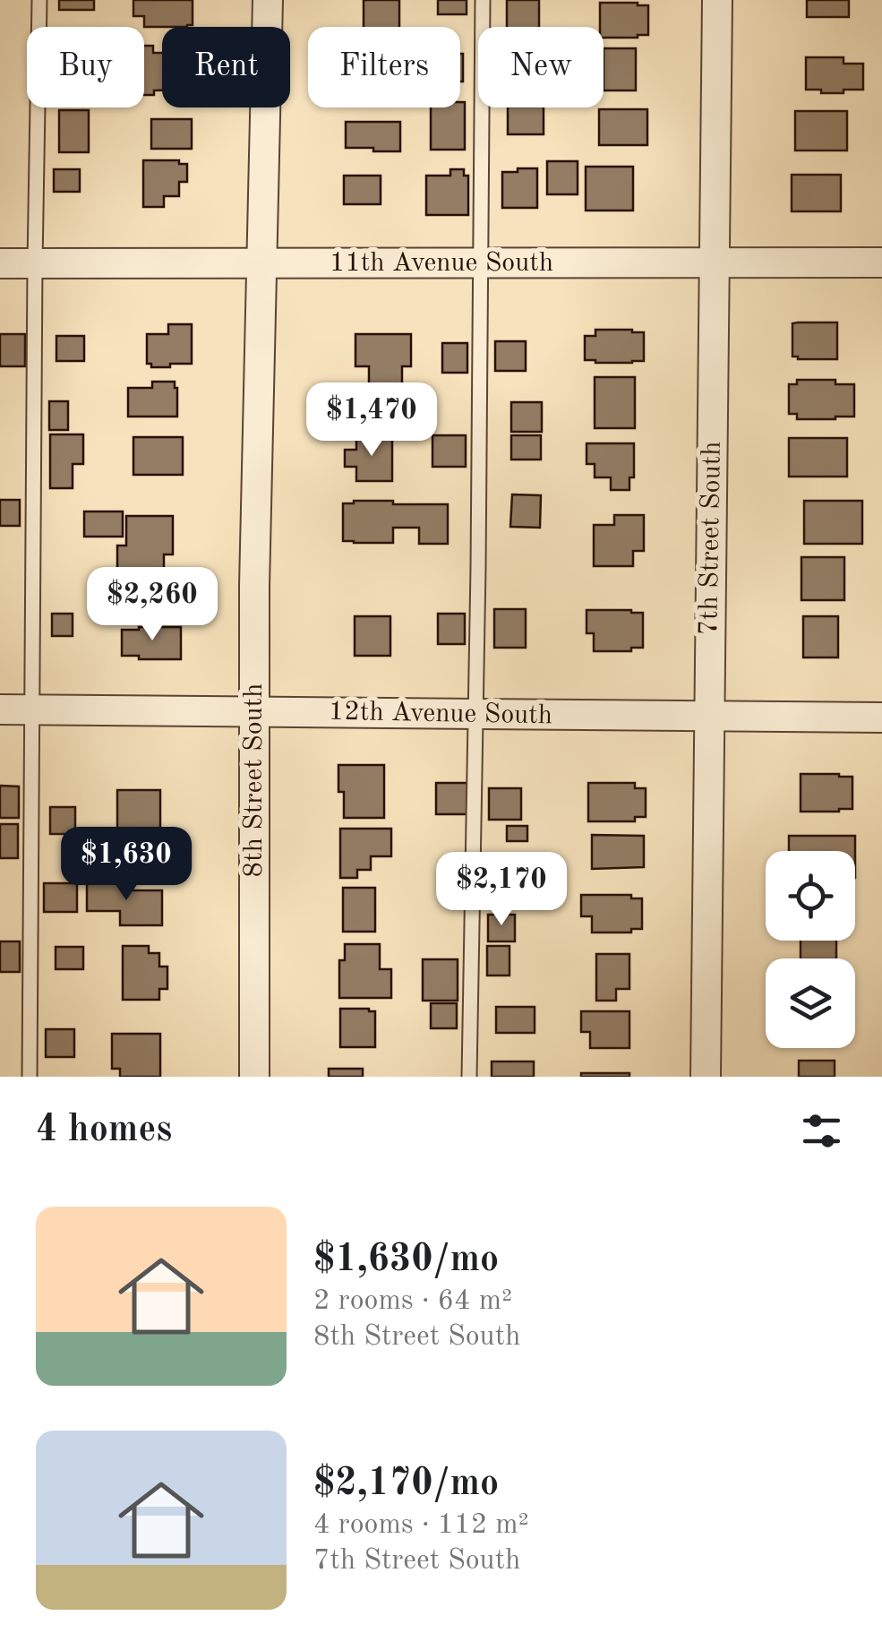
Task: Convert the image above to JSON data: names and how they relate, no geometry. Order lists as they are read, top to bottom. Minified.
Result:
{"streets":{"street":["11th Avenue South","7th Street South","12th Avenue South","8th Street South"]},"crossings":[["11th Avenue South","7th Street South"],["11th Avenue South","8th Street South"],["7th Street South","12th Avenue South"],["12th Avenue South","8th Street South"]],"page":{"chip":["Buy","Rent","Filters","New"],"price":["$1,470","$2,260","$1,630","$2,170"],"heading":"4 homes","list":[{"name":"$1,630/mo","note":"2 rooms · 64 m² · 8th Street South"},{"name":"$2,170/mo","note":"4 rooms · 112 m² · 7th Street South"}]}}
